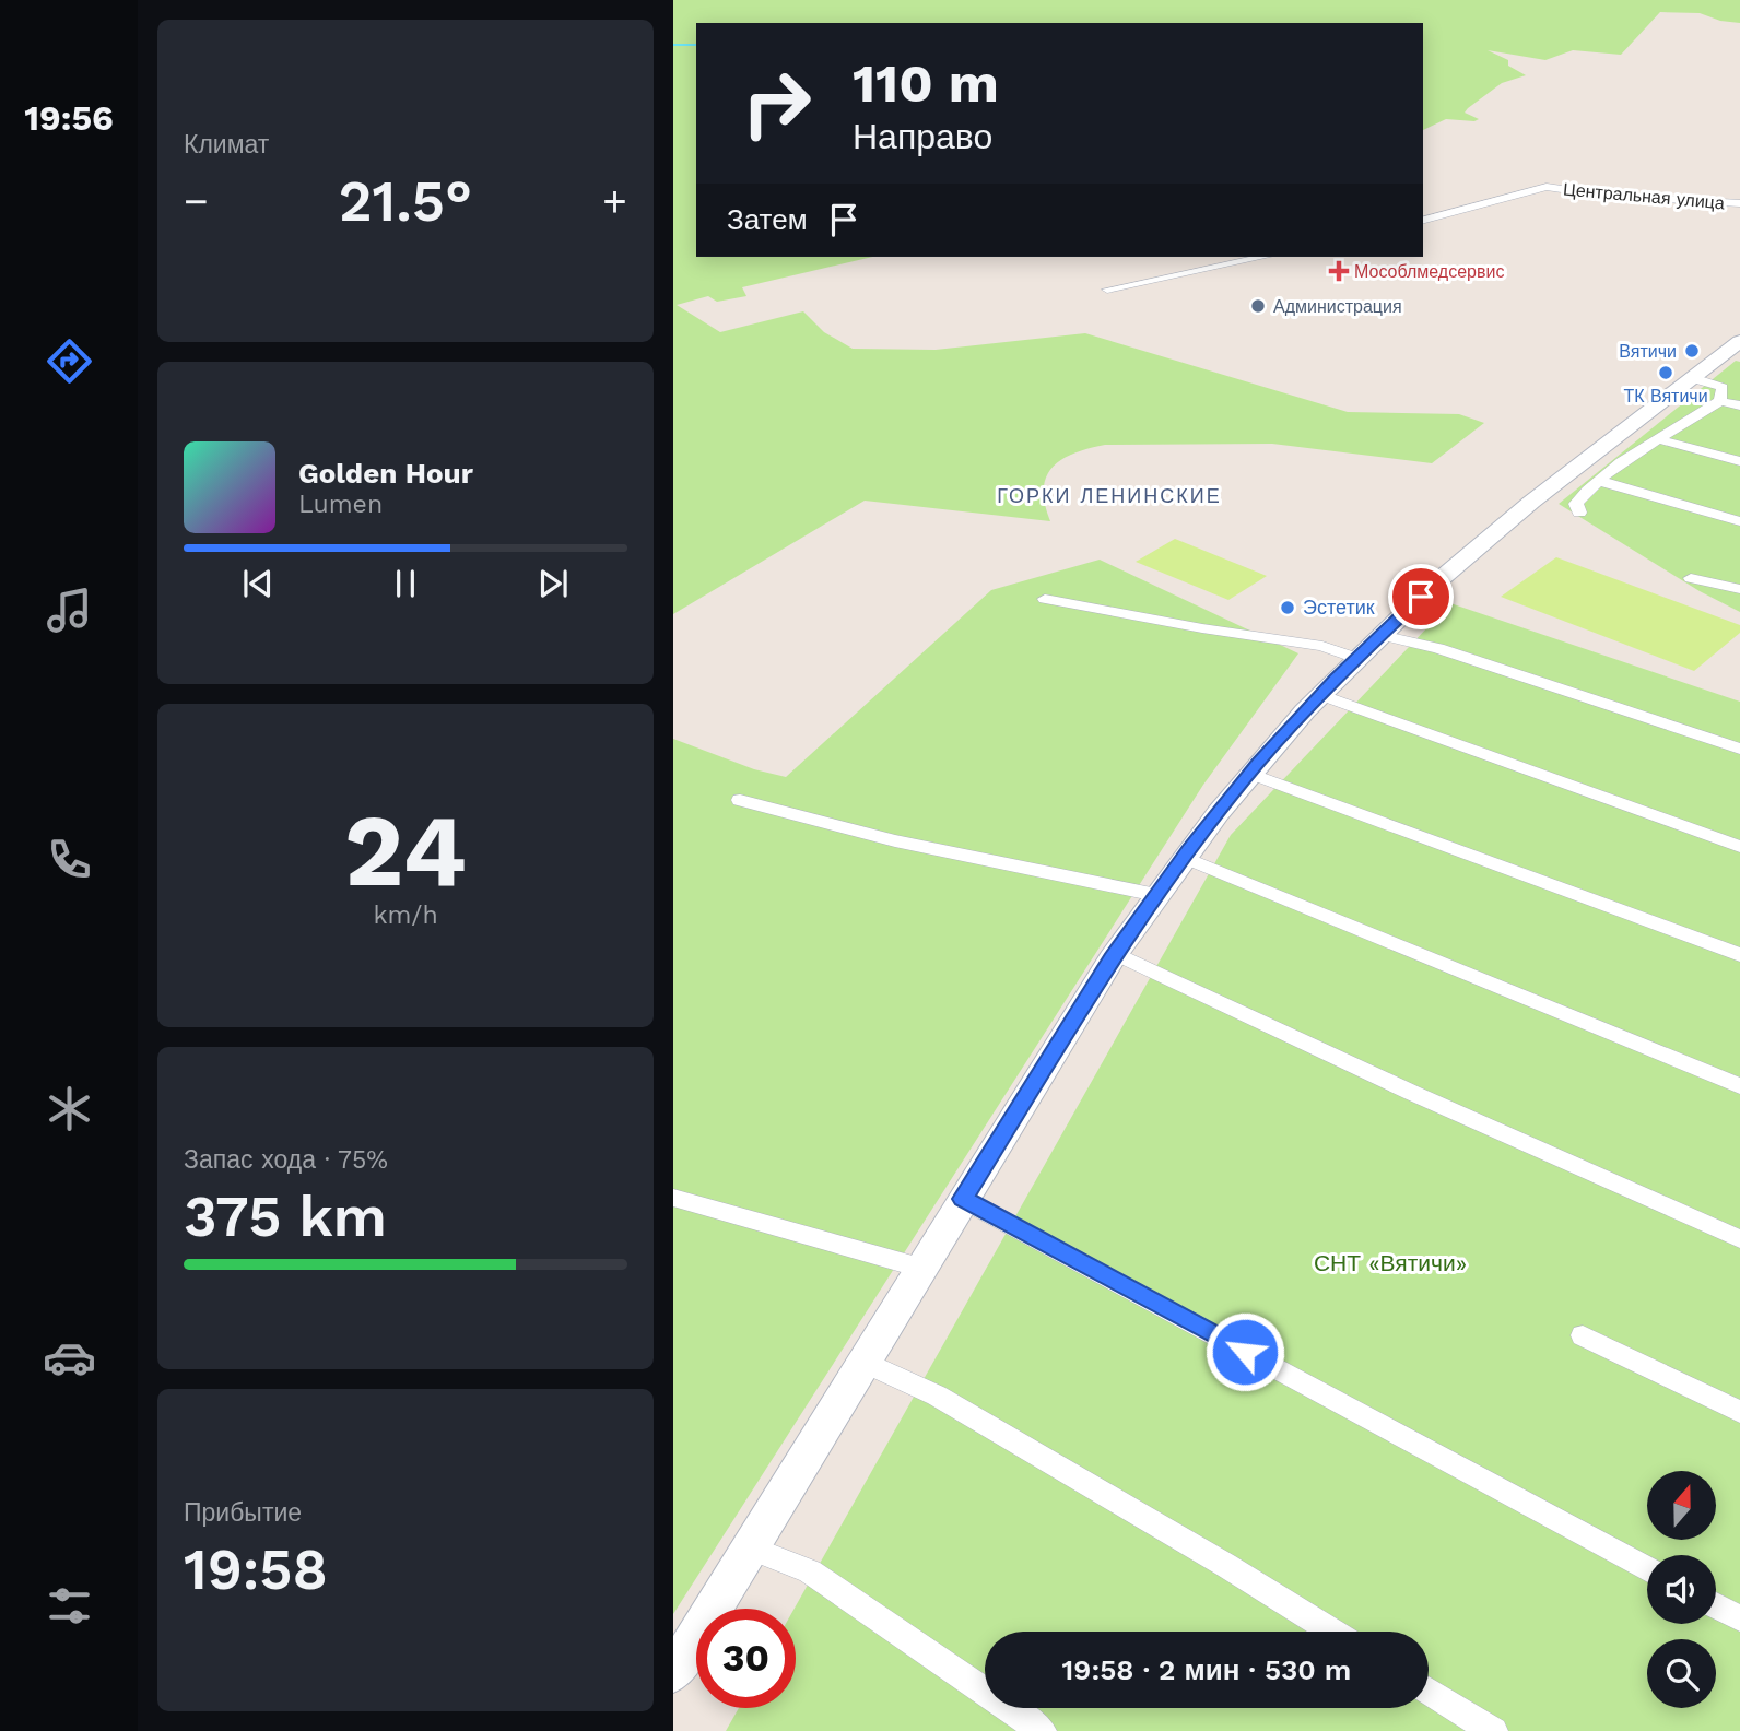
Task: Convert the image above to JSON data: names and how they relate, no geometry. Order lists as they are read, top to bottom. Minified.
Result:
{"streets":{"street":["Центральная улица"]},"districts":["ГОРКИ ЛЕНИНСКИЕ"],"parks":["СНТ «Вятичи»"],"places":{"health":["Мособлмедсервис"],"other":["Администрация","Вятичи","ТК Вятичи","Эстетик"]},"north":"top","page":{"tabs":"19:56","tile":["Климат",["24","km/h"],["Запас хода · 75%","375 km"],["Прибытие","19:58"]],"turn":["110 m","Направо"],"heat":["−","21.5°","+"],"then":"Затем","song":["Golden Hour","Lumen"],"limit":"30","trip":"19:58 · 2 мин · 530 m"}}
